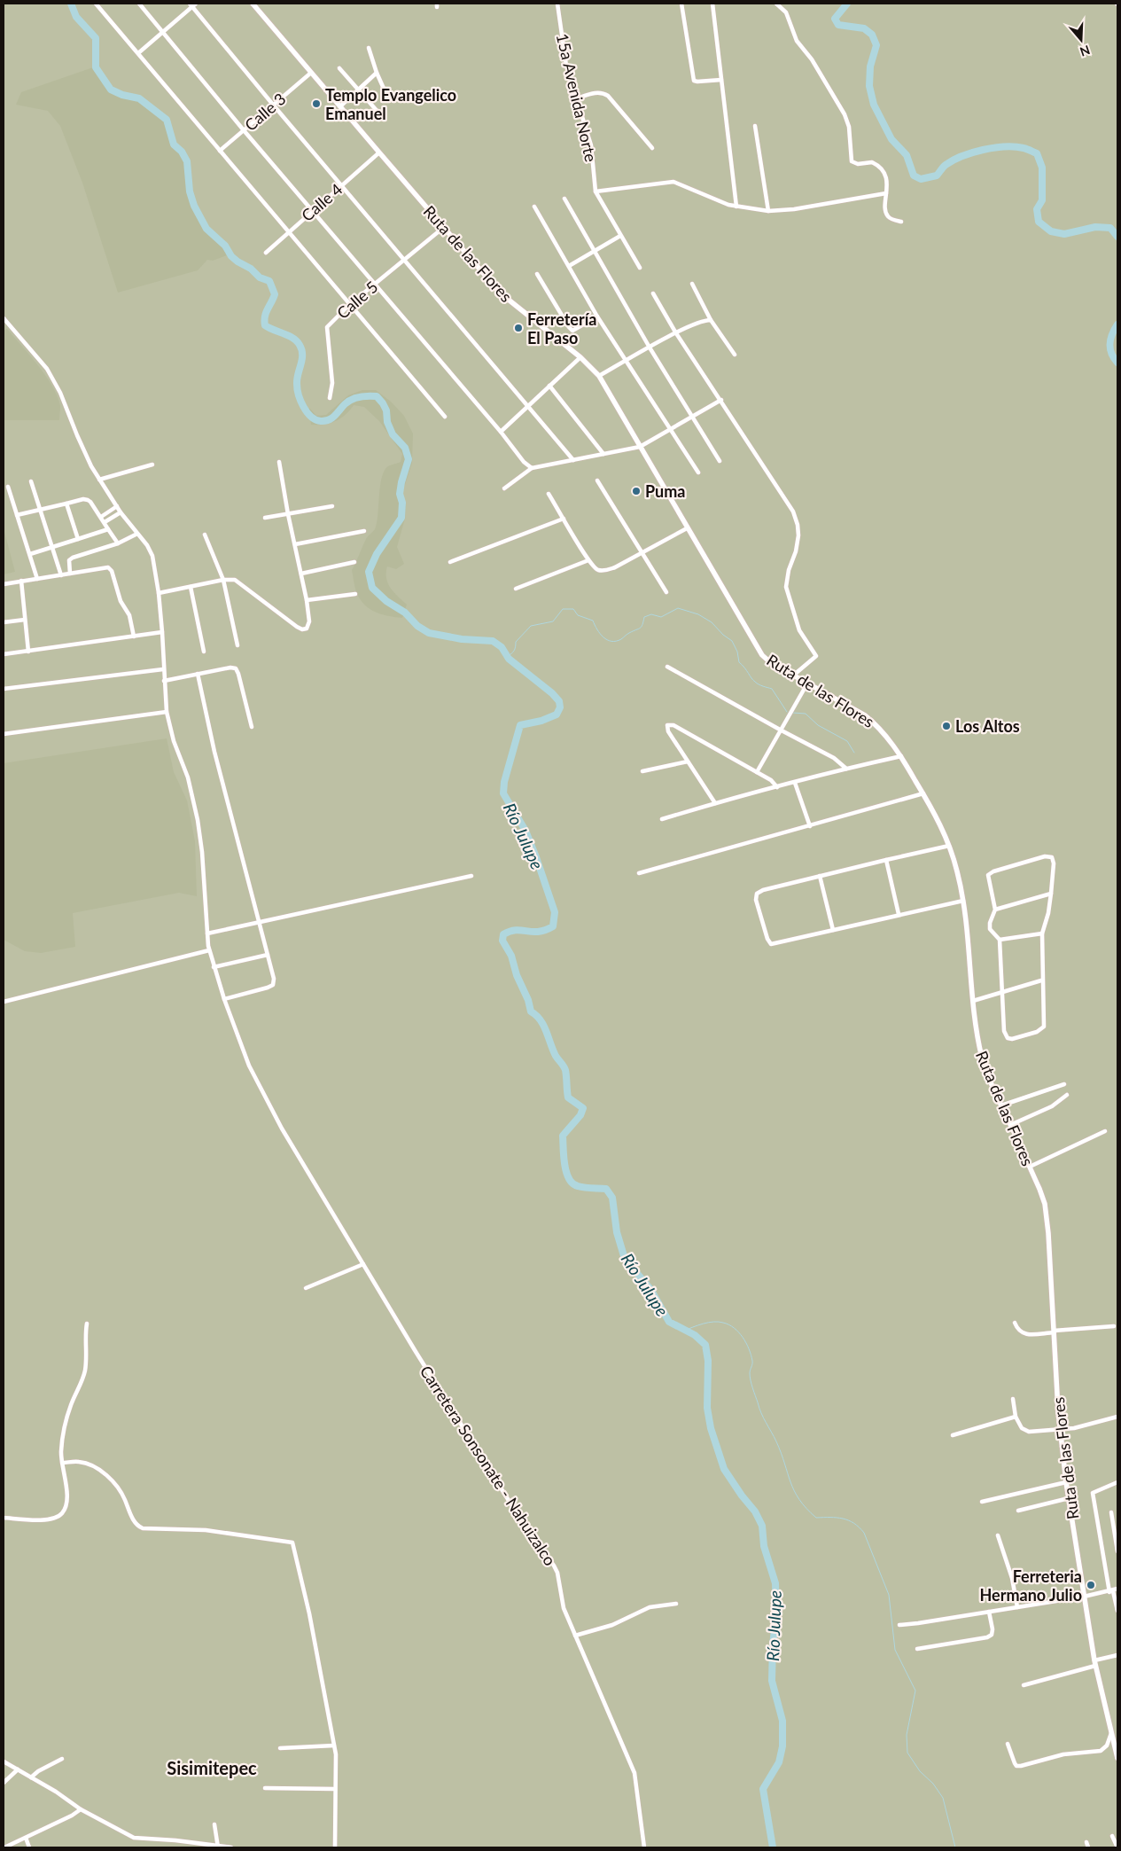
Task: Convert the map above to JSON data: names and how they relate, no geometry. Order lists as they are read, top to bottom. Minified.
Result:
{"streets":{"main road":["Ruta de las Flores"],"street":["15a Avenida Norte","Calle 3","Calle 4","Calle 5","Carretera Sonsonate - Nahuizalco"]},"crossings":[["Calle 3","Ruta de las Flores"],["Calle 4","Ruta de las Flores"],["Ruta de las Flores","Calle 5"]],"districts":["Sisimitepec"],"water":["Río Julupe"],"places":["Templo Evangelico Emanuel","Ferretería El Paso","Puma","Los Altos","Ferreteria Hermano Julio"],"north":"bottom"}
